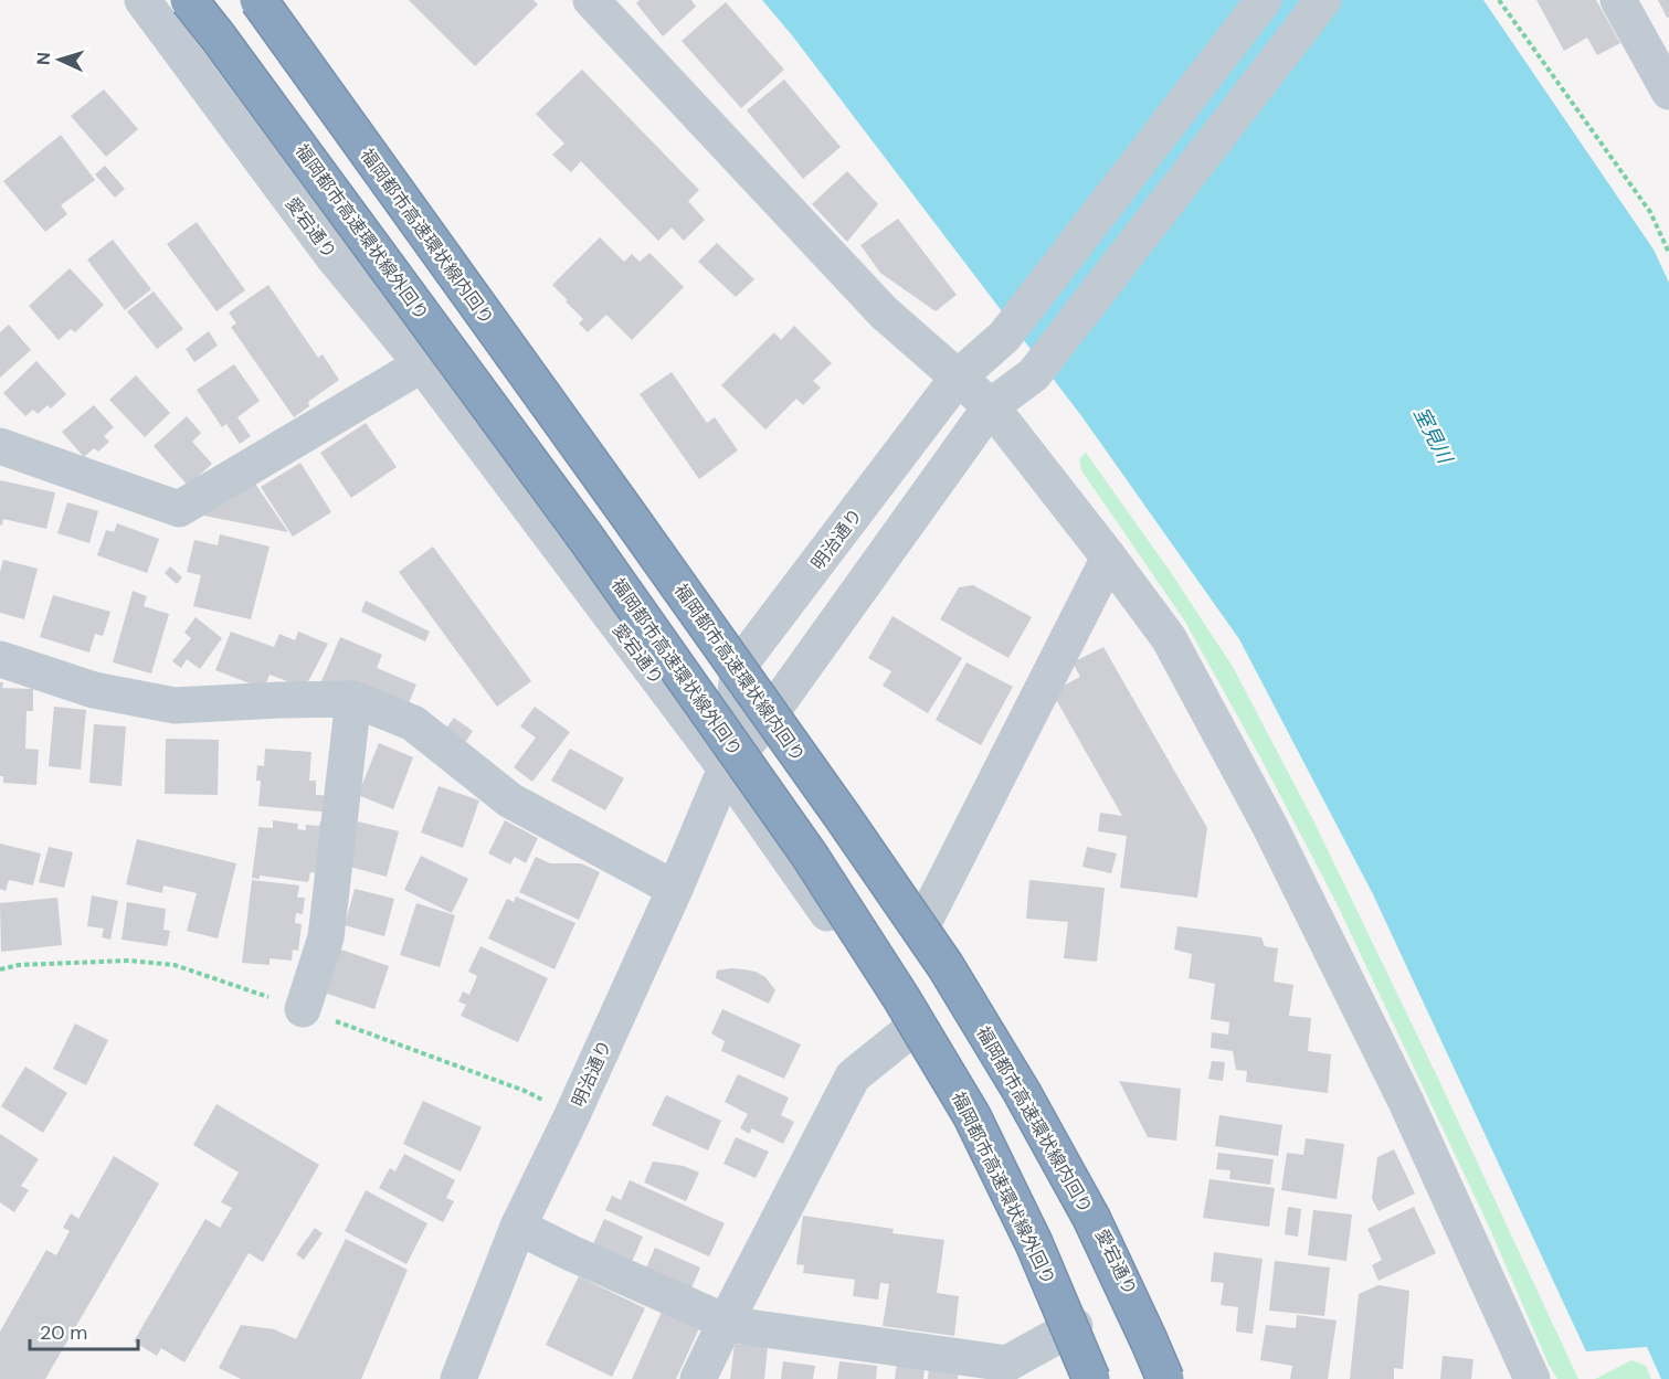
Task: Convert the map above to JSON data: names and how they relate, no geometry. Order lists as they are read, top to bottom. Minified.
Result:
{"streets":{"highway":["福岡都市高速環状線外回り","福岡都市高速環状線内回り"],"street":["愛宕通り","明治通り"]},"crossings":[["愛宕通り","福岡都市高速環状線外回り"],["愛宕通り","福岡都市高速環状線内回り"],["愛宕通り","明治通り"]],"water":["室見川"],"scale_bar":"20 m","north":"left"}
